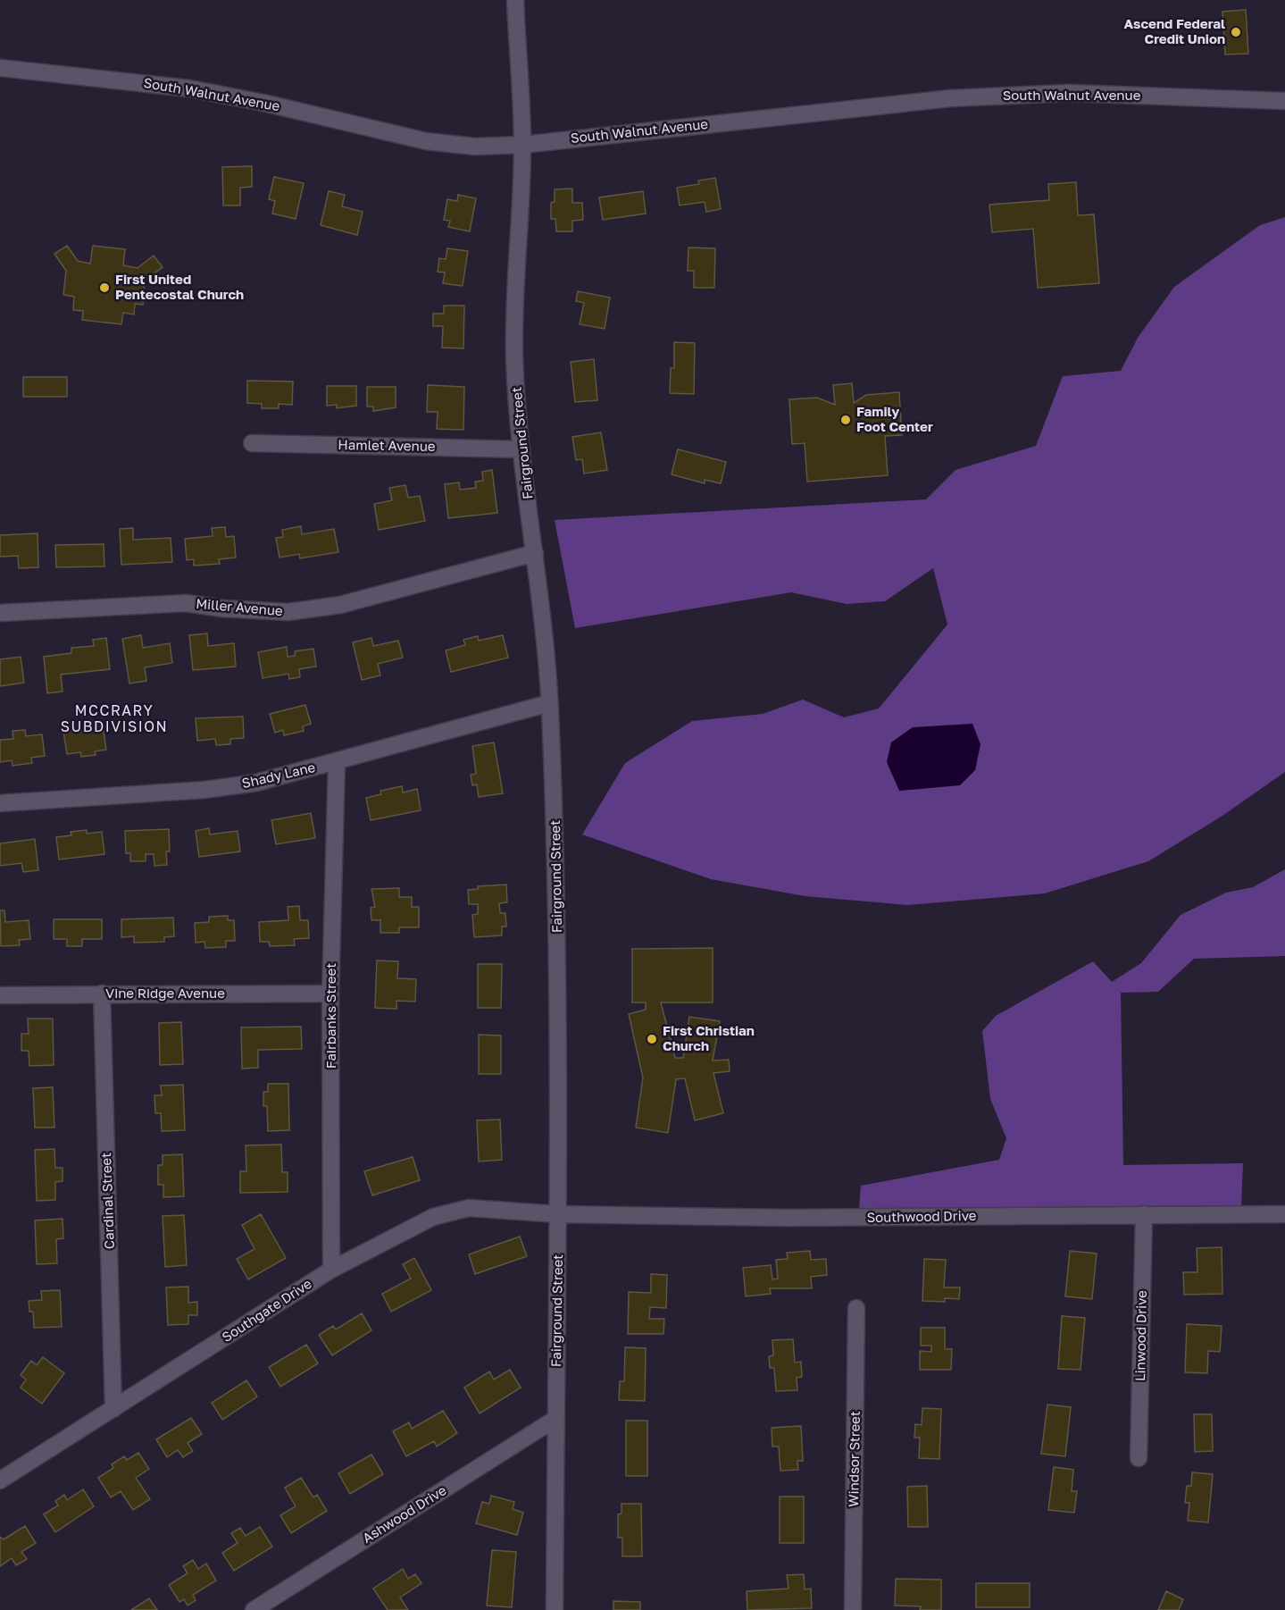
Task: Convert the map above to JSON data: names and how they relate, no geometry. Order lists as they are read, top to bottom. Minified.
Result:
{"streets":{"street":["South Walnut Avenue","Fairground Street","Hamlet Avenue","Miller Avenue","Shady Lane","Vine Ridge Avenue","Fairbanks Street","Cardinal Street","Southwood Drive","Southgate Drive","Linwood Drive","Windsor Street","Ashwood Drive"]},"crossings":[["South Walnut Avenue","Fairground Street"],["Fairground Street","Hamlet Avenue"],["Fairground Street","Miller Avenue"],["Fairground Street","Shady Lane"],["Fairground Street","Southwood Drive"],["Fairground Street","Southgate Drive"],["Fairground Street","Ashwood Drive"],["Shady Lane","Fairbanks Street"],["Vine Ridge Avenue","Fairbanks Street"],["Vine Ridge Avenue","Cardinal Street"],["Fairbanks Street","Southgate Drive"],["Cardinal Street","Southgate Drive"],["Southwood Drive","Southgate Drive"],["Southwood Drive","Linwood Drive"]],"districts":["MCCRARY SUBDIVISION"],"places":["Ascend Federal Credit Union","First United Pentecostal Church","Family Foot Center","First Christian Church"]}
